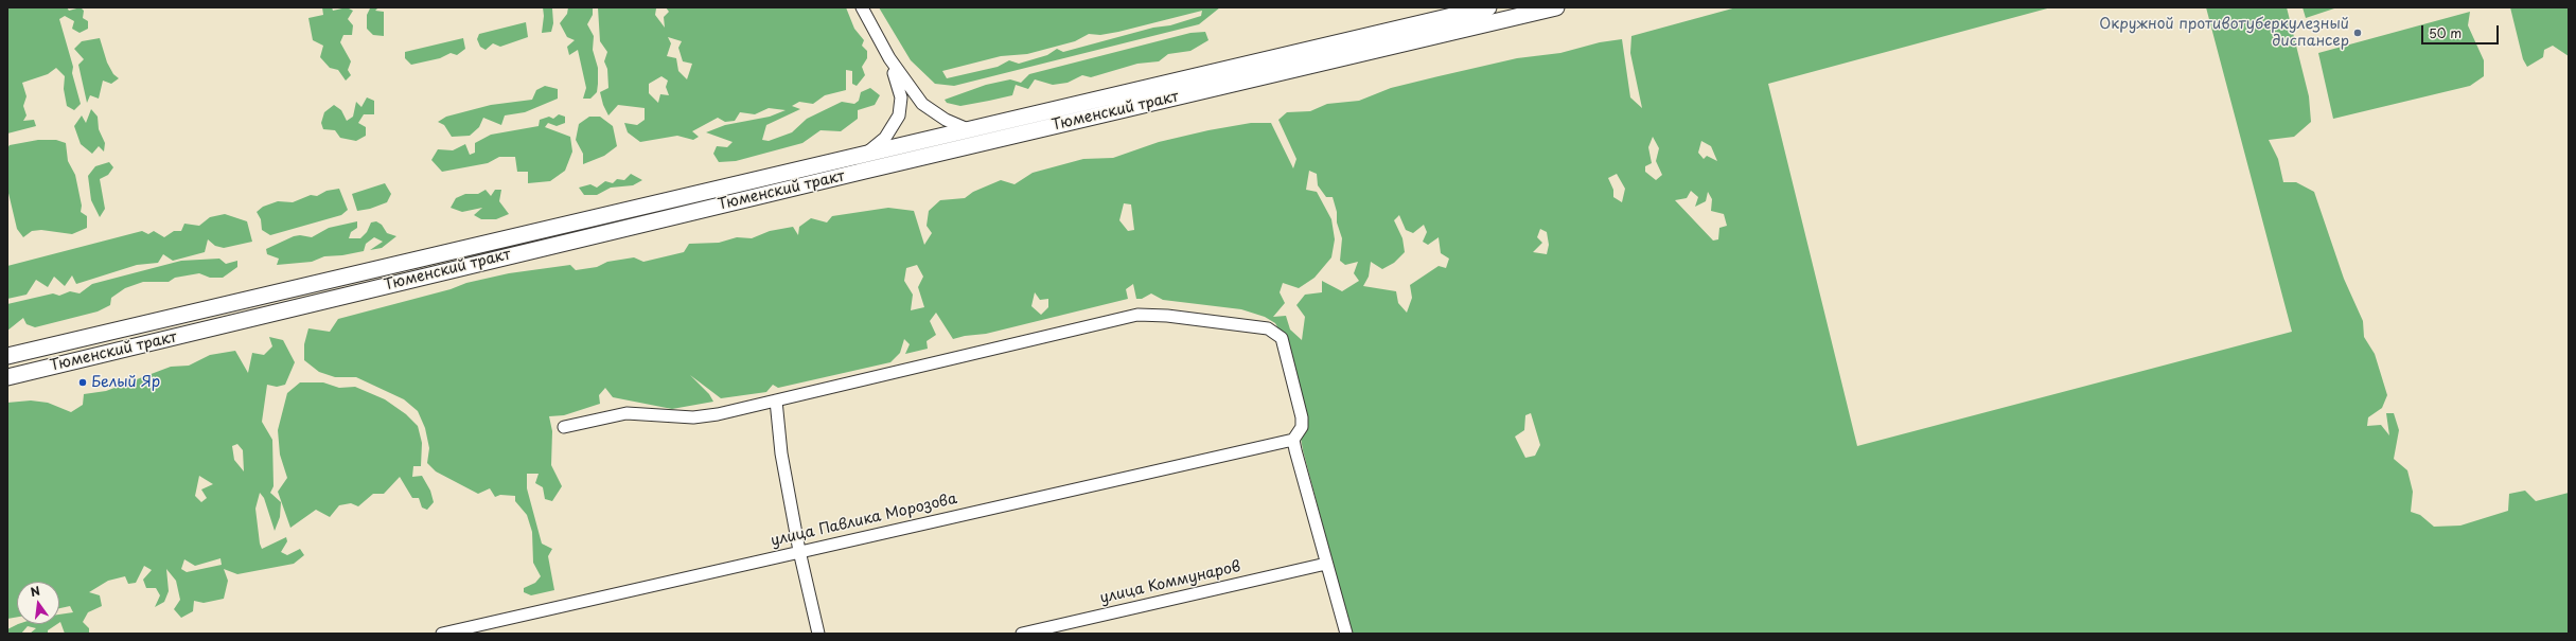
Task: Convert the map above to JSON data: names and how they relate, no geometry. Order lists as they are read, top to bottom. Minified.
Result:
{"streets":{"main road":["Тюменский тракт"],"street":["улица Павлика Морозова","улица Коммунаров"]},"places":["Окружной противотуберкулезный диспансер","Белый Яр"],"scale_bar":"50 m","north":"top"}
